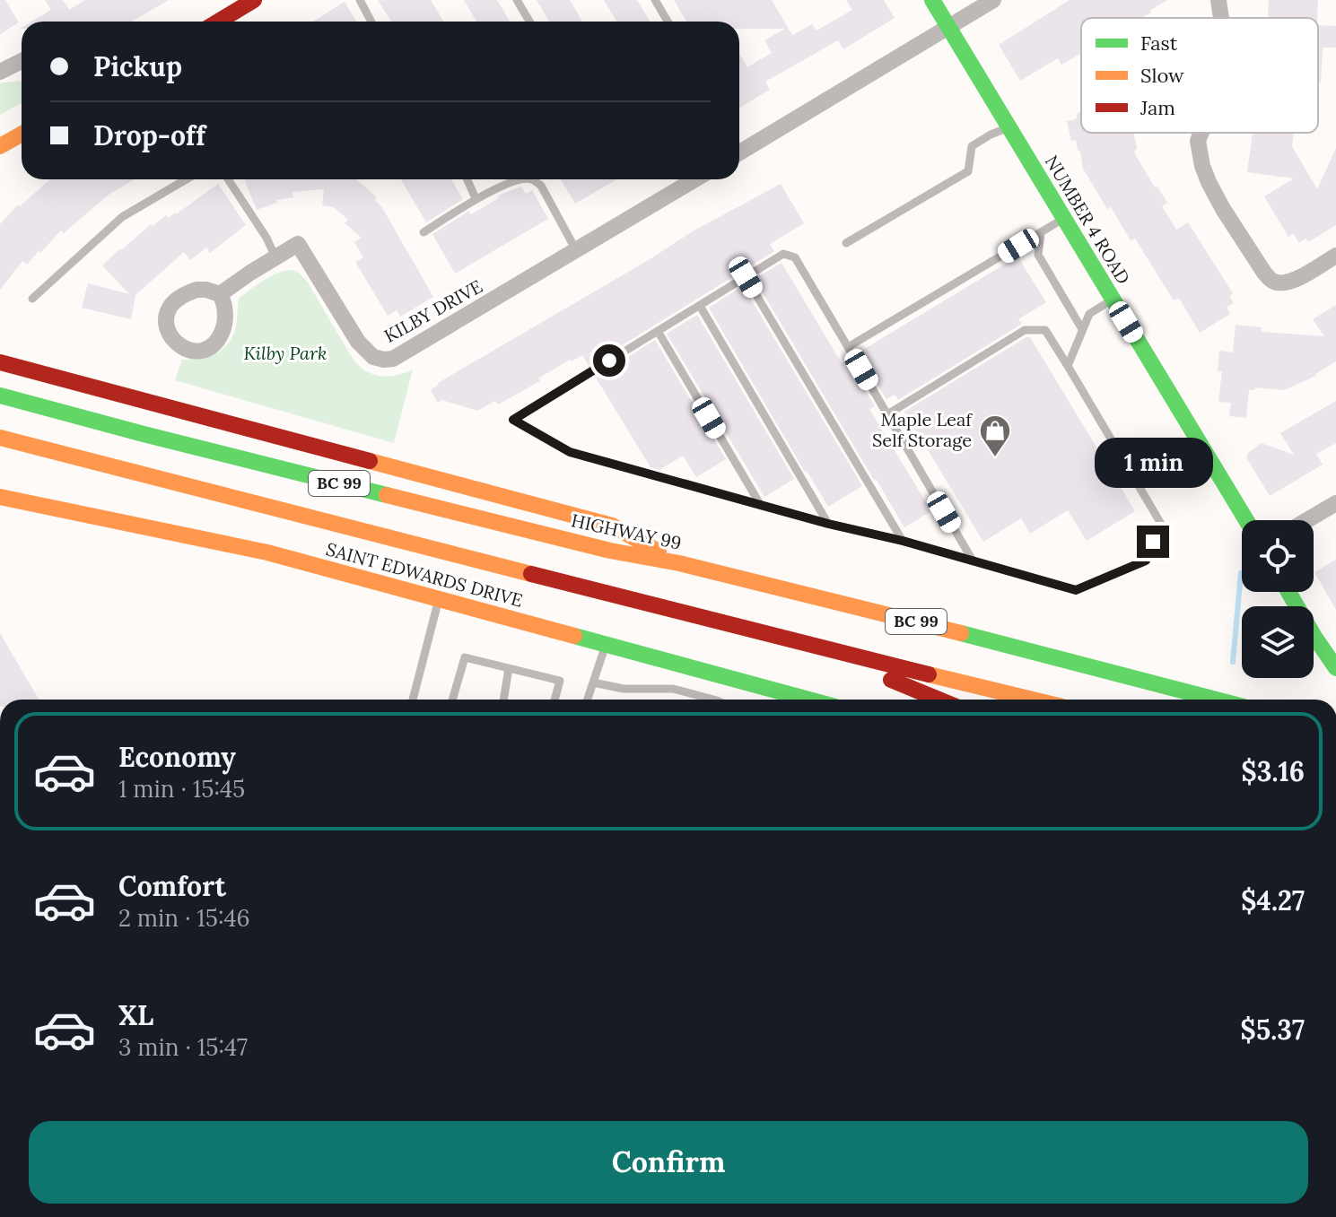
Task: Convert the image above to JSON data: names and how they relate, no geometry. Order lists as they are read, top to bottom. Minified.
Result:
{"streets":{"main road":["NUMBER 4 ROAD","BC 99","HIGHWAY 99","SAINT EDWARDS DRIVE"],"street":["KILBY DRIVE"]},"parks":["Kilby Park"],"places":{"shop":["Maple Leaf Self Storage"]},"legend":["Fast","Slow","Jam"],"page":{"banner":["Pickup","Drop-off"],"bubble":"1 min","list":[{"name":"Economy","note":"1 min · 15:45","value":"$3.16"},{"name":"Comfort","note":"2 min · 15:46","value":"$4.27"},{"name":"XL","note":"3 min · 15:47","value":"$5.37"}],"buttons":"Confirm"}}
